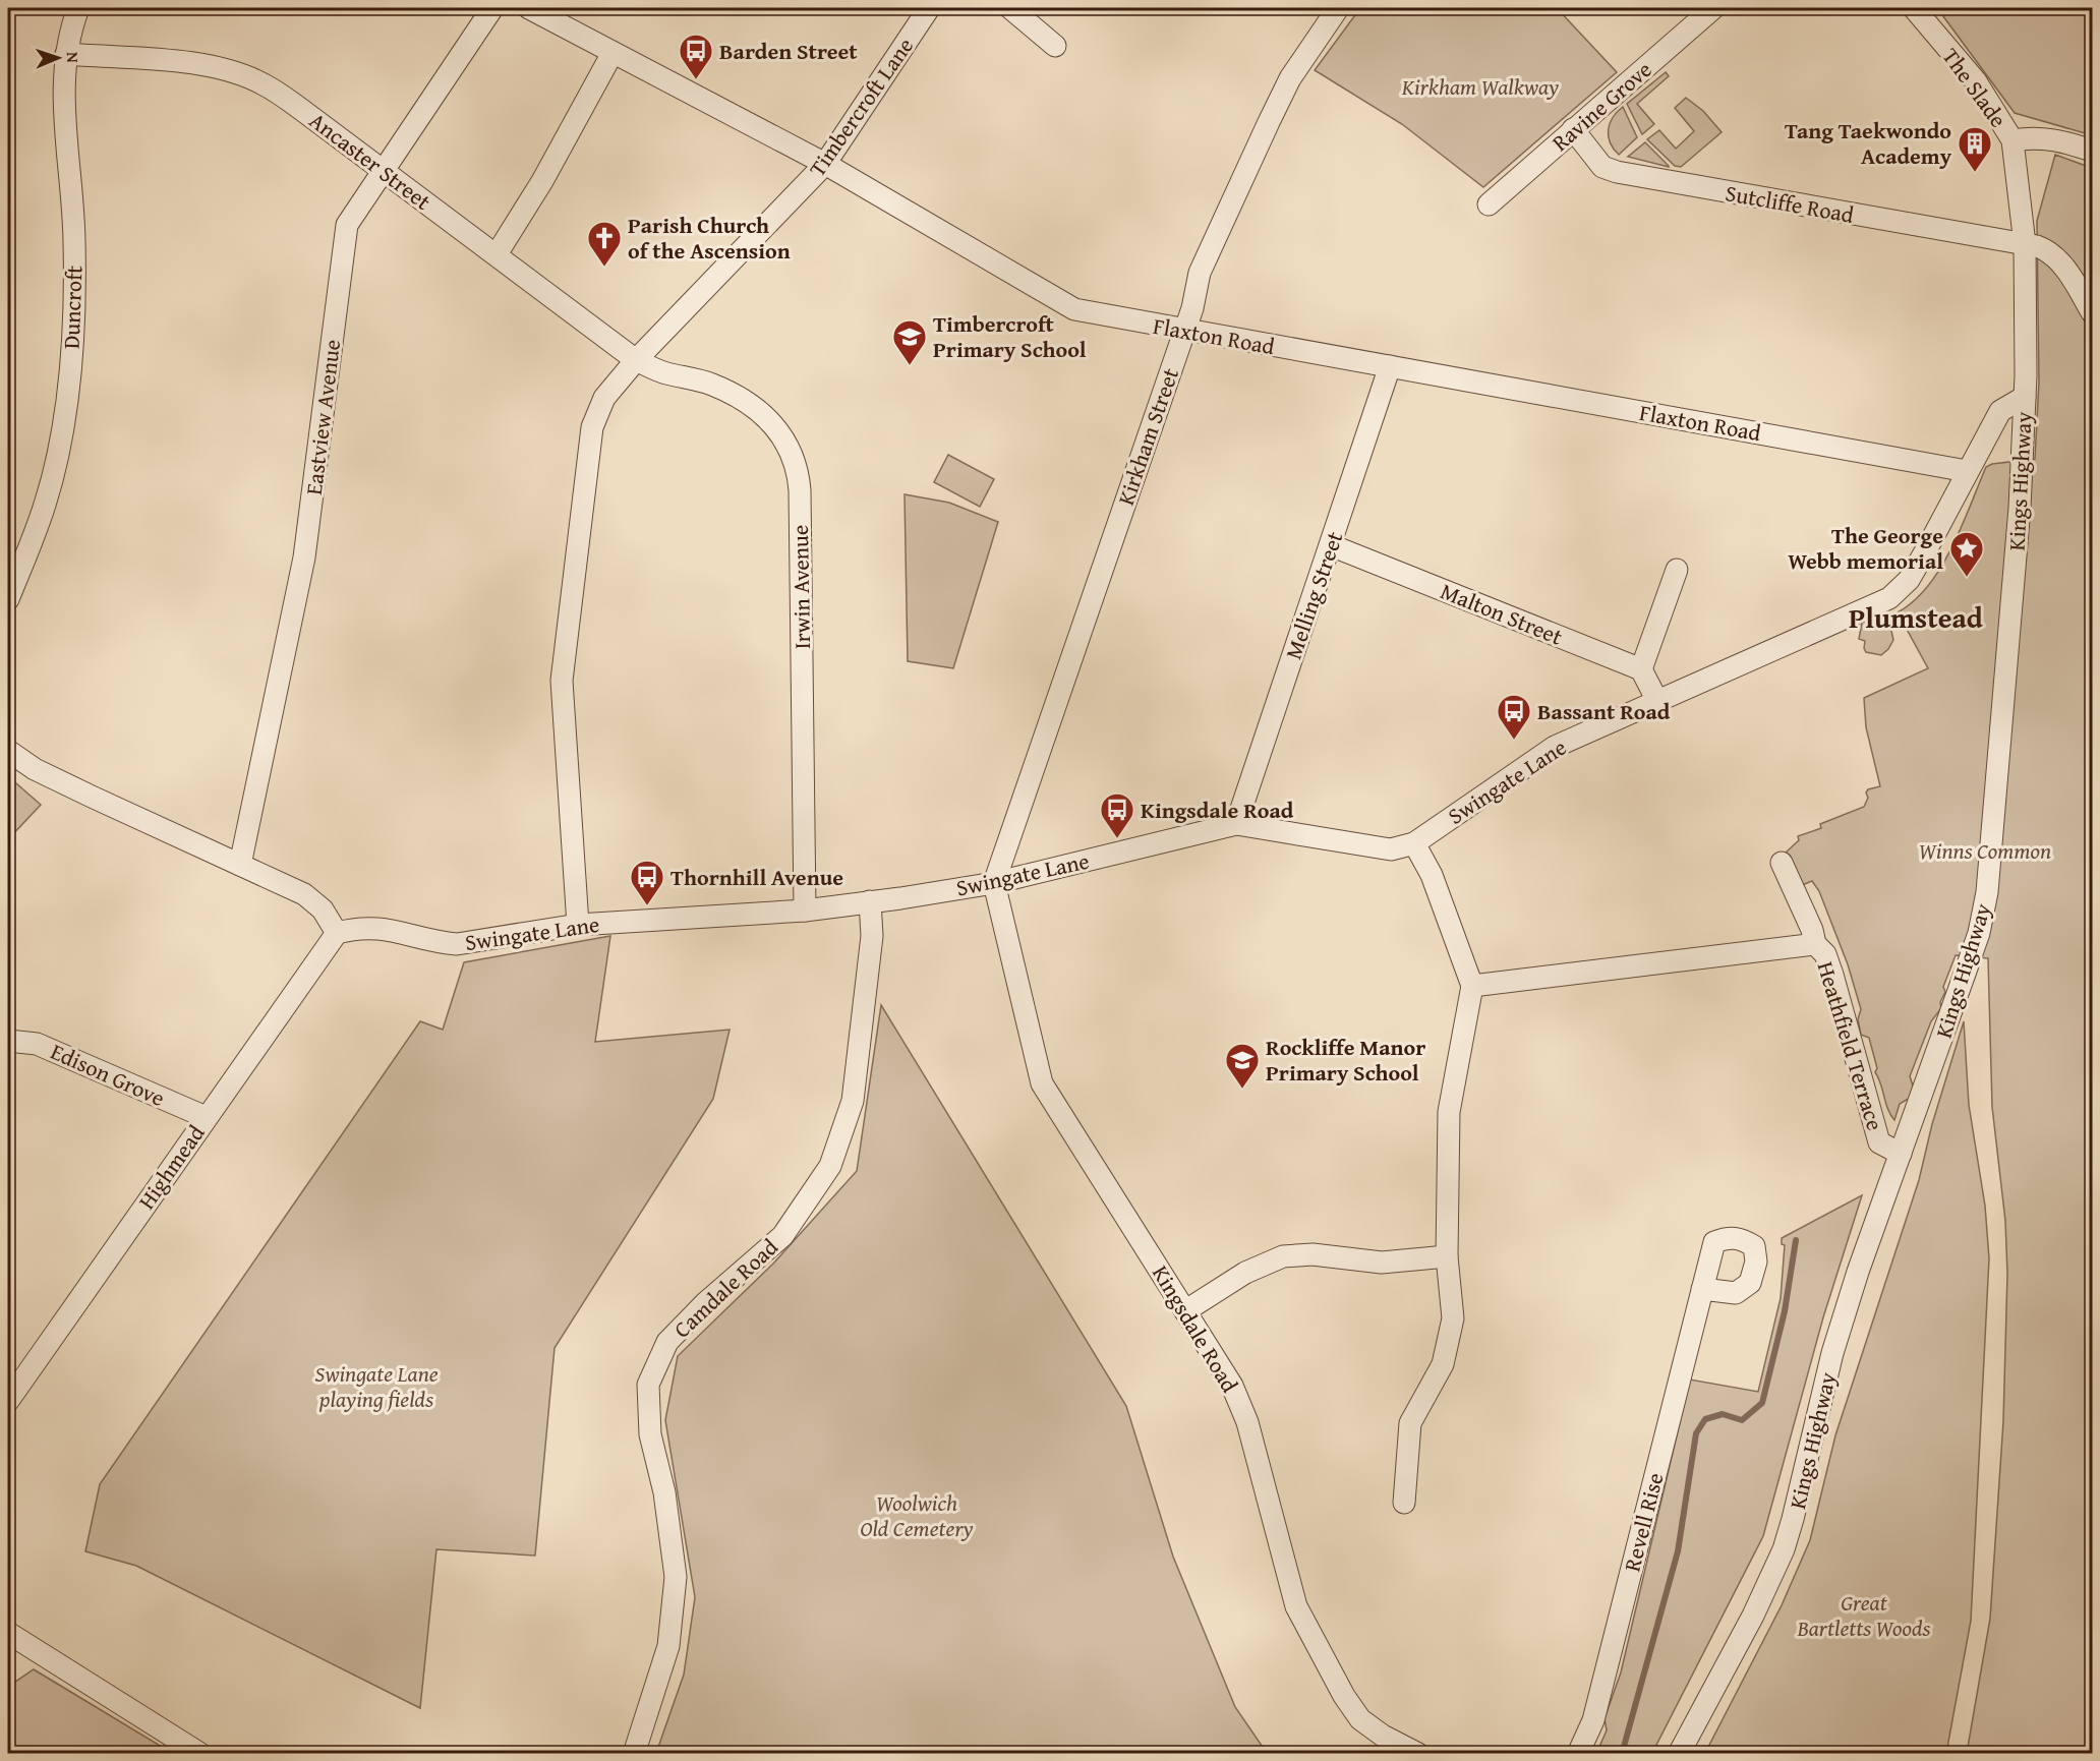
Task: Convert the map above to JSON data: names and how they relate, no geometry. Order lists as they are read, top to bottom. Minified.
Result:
{"streets":{"street":["The Slade","Ravine Grove","Timbercroft Lane","Ancaster Street","Sutcliffe Road","Duncroft","Flaxton Road","Eastview Avenue","Kirkham Street","Kings Highway","Irwin Avenue","Melling Street","Malton Street","Swingate Lane","Heathfield Terrace","Edison Grove","Highmead","Camdale Road","Kingsdale Road","Revell Rise"]},"crossings":[["The Slade","Kings Highway"],["Ravine Grove","Sutcliffe Road"],["Timbercroft Lane","Ancaster Street"],["Timbercroft Lane","Flaxton Road"],["Timbercroft Lane","Irwin Avenue"],["Ancaster Street","Duncroft"],["Ancaster Street","Eastview Avenue"],["Ancaster Street","Irwin Avenue"],["Sutcliffe Road","Kings Highway"],["Flaxton Road","Kirkham Street"],["Flaxton Road","Melling Street"],["Flaxton Road","Swingate Lane"],["Kirkham Street","Swingate Lane"],["Kirkham Street","Kingsdale Road"],["Kings Highway","Swingate Lane"],["Kings Highway","Heathfield Terrace"],["Irwin Avenue","Swingate Lane"],["Melling Street","Malton Street"],["Melling Street","Swingate Lane"],["Swingate Lane","Highmead"],["Swingate Lane","Camdale Road"],["Swingate Lane","Kingsdale Road"],["Edison Grove","Highmead"]],"districts":["Plumstead"],"parks":["Kirkham Walkway","Winns Common","Swingate Lane playing fields","Woolwich Old Cemetery","Great Bartletts Woods"],"places":{"bus stop":["Barden Street","Bassant Road","Kingsdale Road","Thornhill Avenue"],"building":["Tang Taekwondo Academy"],"church":["Parish Church of the Ascension"],"school or university":["Timbercroft Primary School","Rockliffe Manor Primary School"],"place":["The George Webb memorial"]},"north":"right"}
